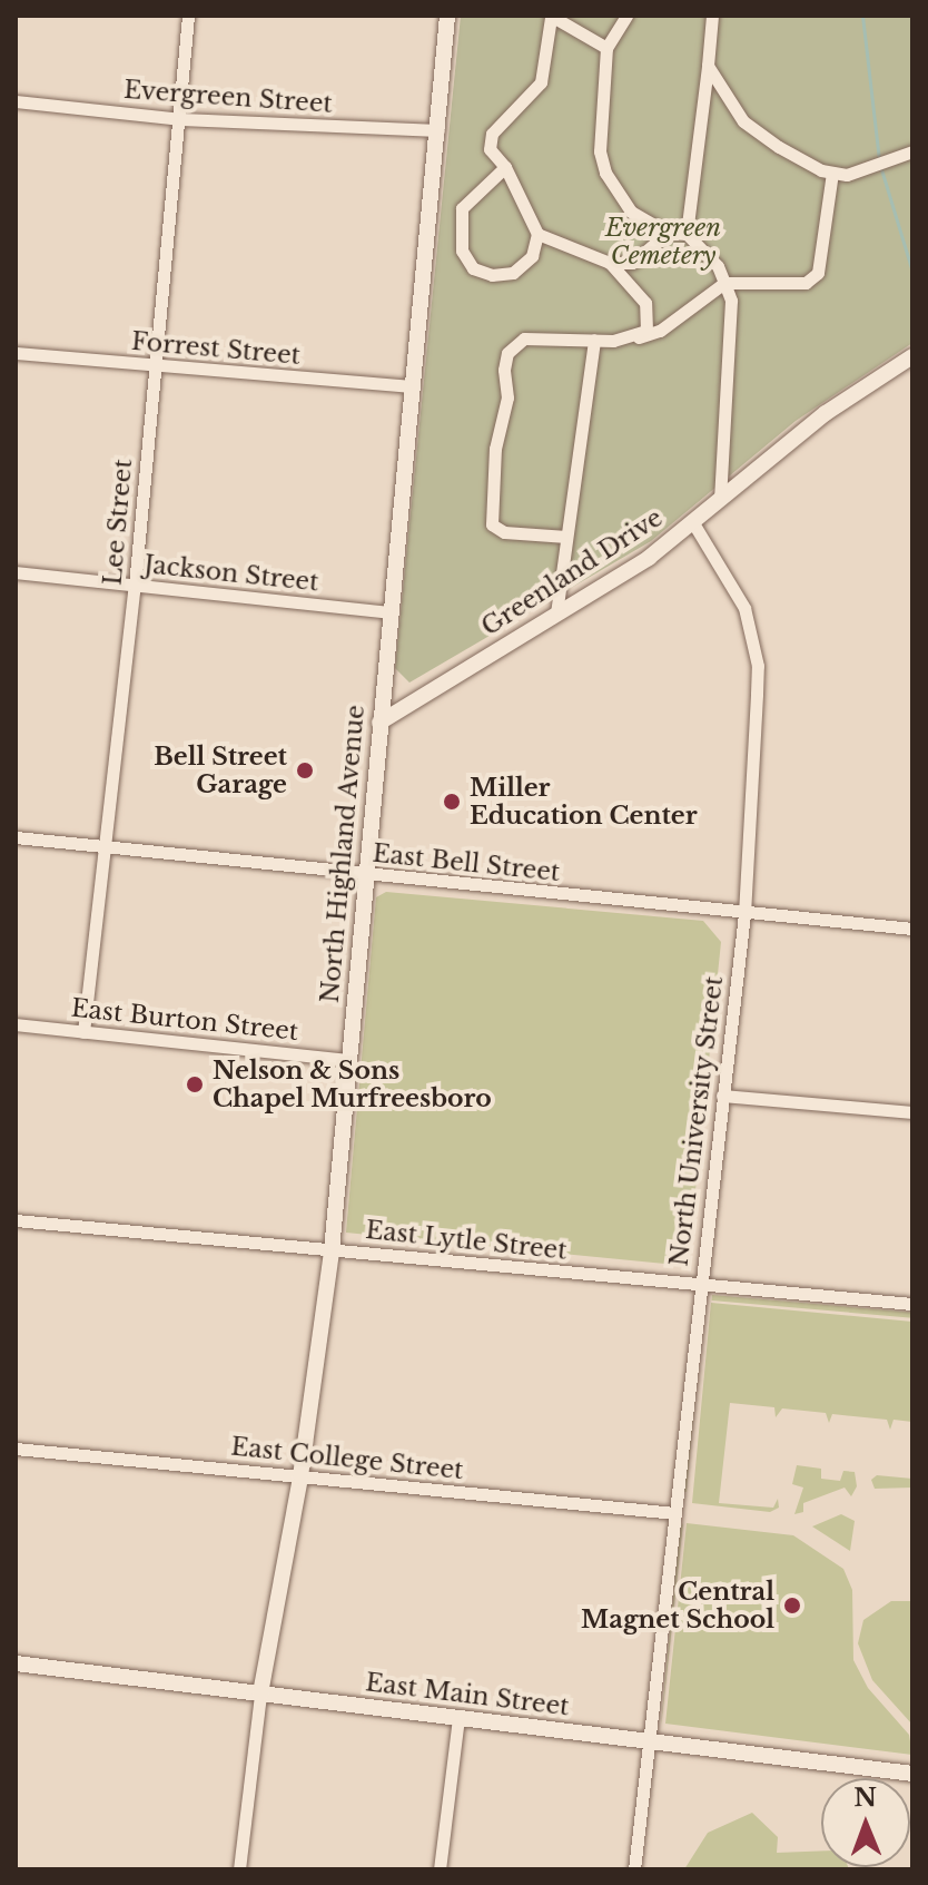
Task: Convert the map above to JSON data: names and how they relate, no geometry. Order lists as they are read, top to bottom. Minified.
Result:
{"streets":{"street":["Evergreen Street","Forrest Street","Lee Street","Greenland Drive","Jackson Street","North Highland Avenue","East Bell Street","East Burton Street","North University Street","East Lytle Street","East College Street","East Main Street"]},"crossings":[["Evergreen Street","Lee Street"],["Evergreen Street","North Highland Avenue"],["Forrest Street","Lee Street"],["Forrest Street","North Highland Avenue"],["Lee Street","Jackson Street"],["Lee Street","East Bell Street"],["Lee Street","East Burton Street"],["Greenland Drive","North Highland Avenue"],["Greenland Drive","North University Street"],["Jackson Street","North Highland Avenue"],["North Highland Avenue","East Bell Street"],["North Highland Avenue","East Burton Street"],["North Highland Avenue","East Lytle Street"],["North Highland Avenue","East College Street"],["North Highland Avenue","East Main Street"],["East Bell Street","North University Street"],["North University Street","East Lytle Street"],["North University Street","East College Street"],["North University Street","East Main Street"]],"parks":["Evergreen Cemetery"],"places":["Bell Street Garage","Miller Education Center","Nelson & Sons Chapel Murfreesboro","Central Magnet School"],"north":"top"}
